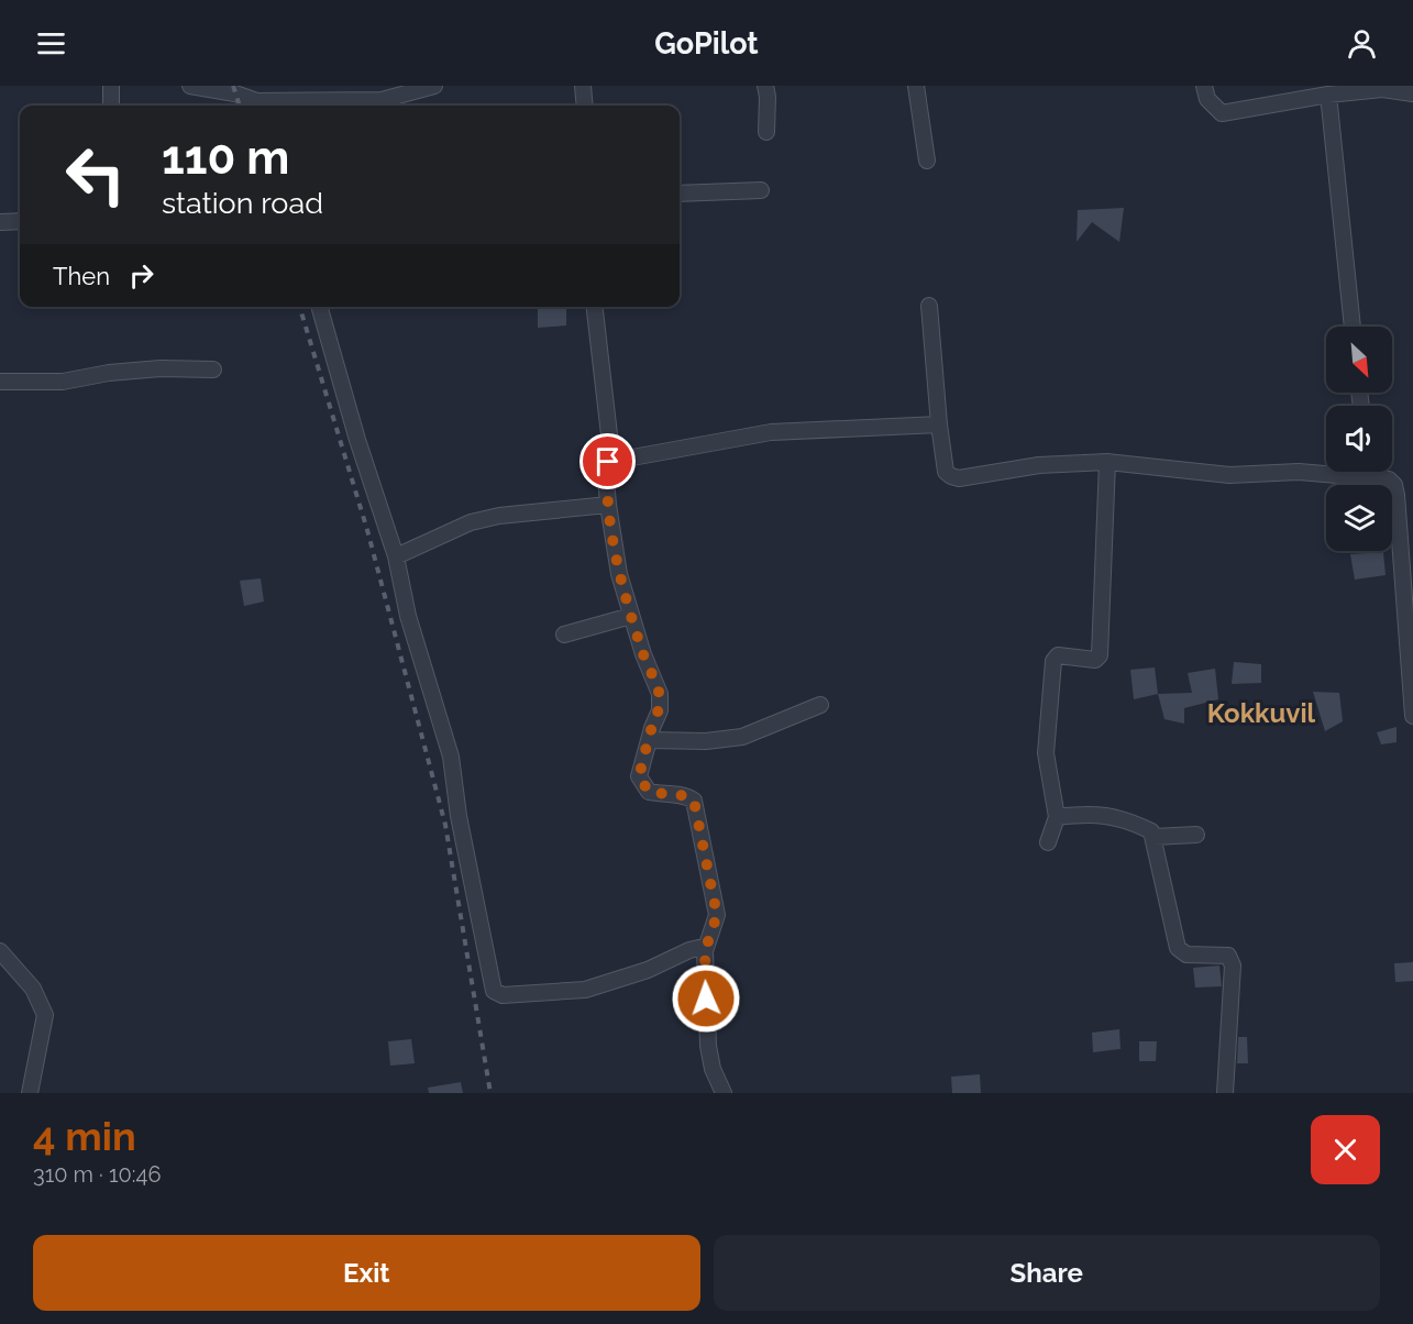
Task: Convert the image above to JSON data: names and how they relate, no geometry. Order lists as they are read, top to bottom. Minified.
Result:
{"districts":["Kokkuvil"],"north":"bottom right","page":{"header":"GoPilot","turn":["110 m","station road"],"then":"Then","heading":["4 min","310 m · 10:46"],"buttons":["Exit","Share"]}}
